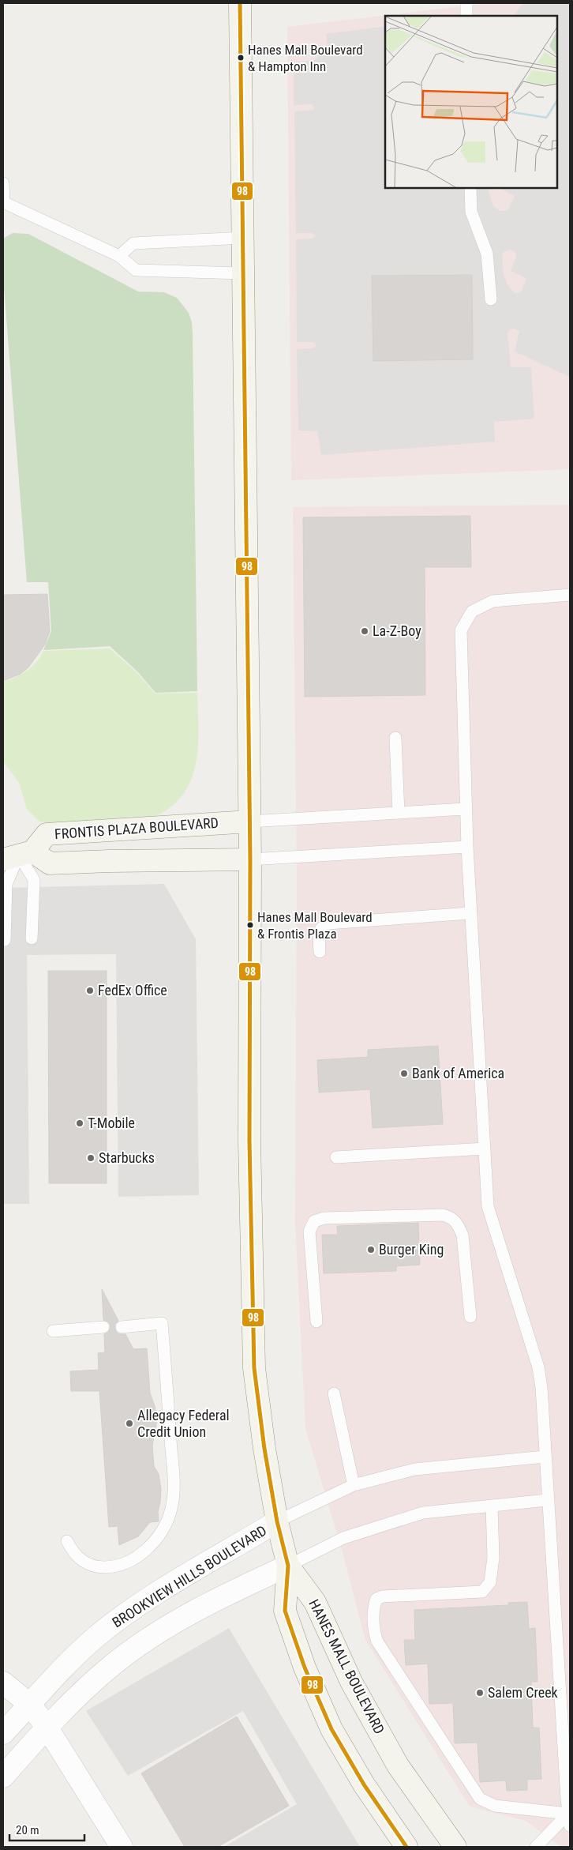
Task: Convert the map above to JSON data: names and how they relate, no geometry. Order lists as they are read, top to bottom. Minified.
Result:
{"streets":{"main road":["FRONTIS PLAZA BOULEVARD","HANES MALL BOULEVARD"],"street":["BROOKVIEW HILLS BOULEVARD"]},"crossings":[["FRONTIS PLAZA BOULEVARD","HANES MALL BOULEVARD"],["BROOKVIEW HILLS BOULEVARD","HANES MALL BOULEVARD"]],"places":["Hanes Mall Boulevard & Hampton Inn","La-Z-Boy","Hanes Mall Boulevard & Frontis Plaza","FedEx Office","Bank of America","T-Mobile","Starbucks","Burger King","Allegacy Federal Credit Union","Salem Creek"],"lines":["transit line 98"],"scale_bar":"20 m"}
